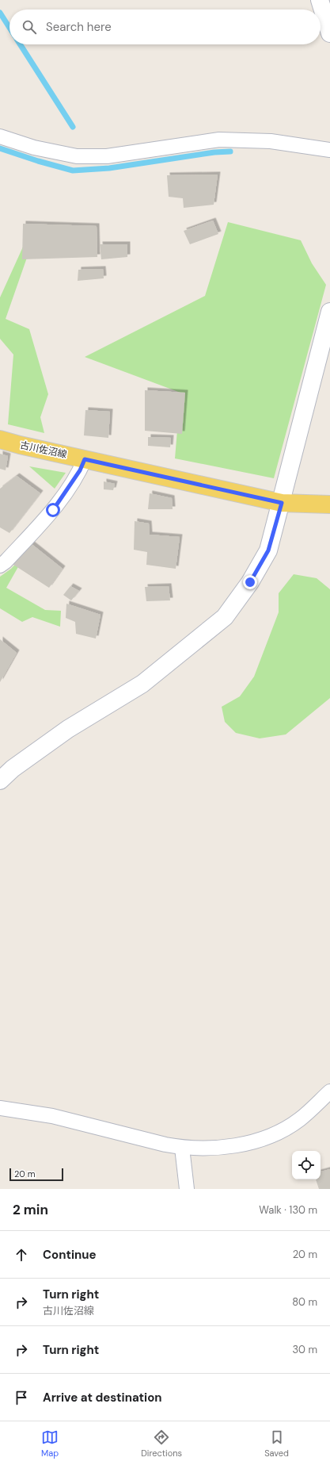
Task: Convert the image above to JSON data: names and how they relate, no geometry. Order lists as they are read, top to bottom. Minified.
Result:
{"streets":{"main road":["古川佐沼線"]},"scale_bar":"20 m","page":{"search":"Search here","scale":"20 m","heading":["2 min","Walk · 130 m"],"list":[["Continue","20 m"],["Turn right","古川佐沼線","80 m"],["Turn right","30 m"],"Arrive at destination"],"nav":["Map","Directions","Saved"]}}
